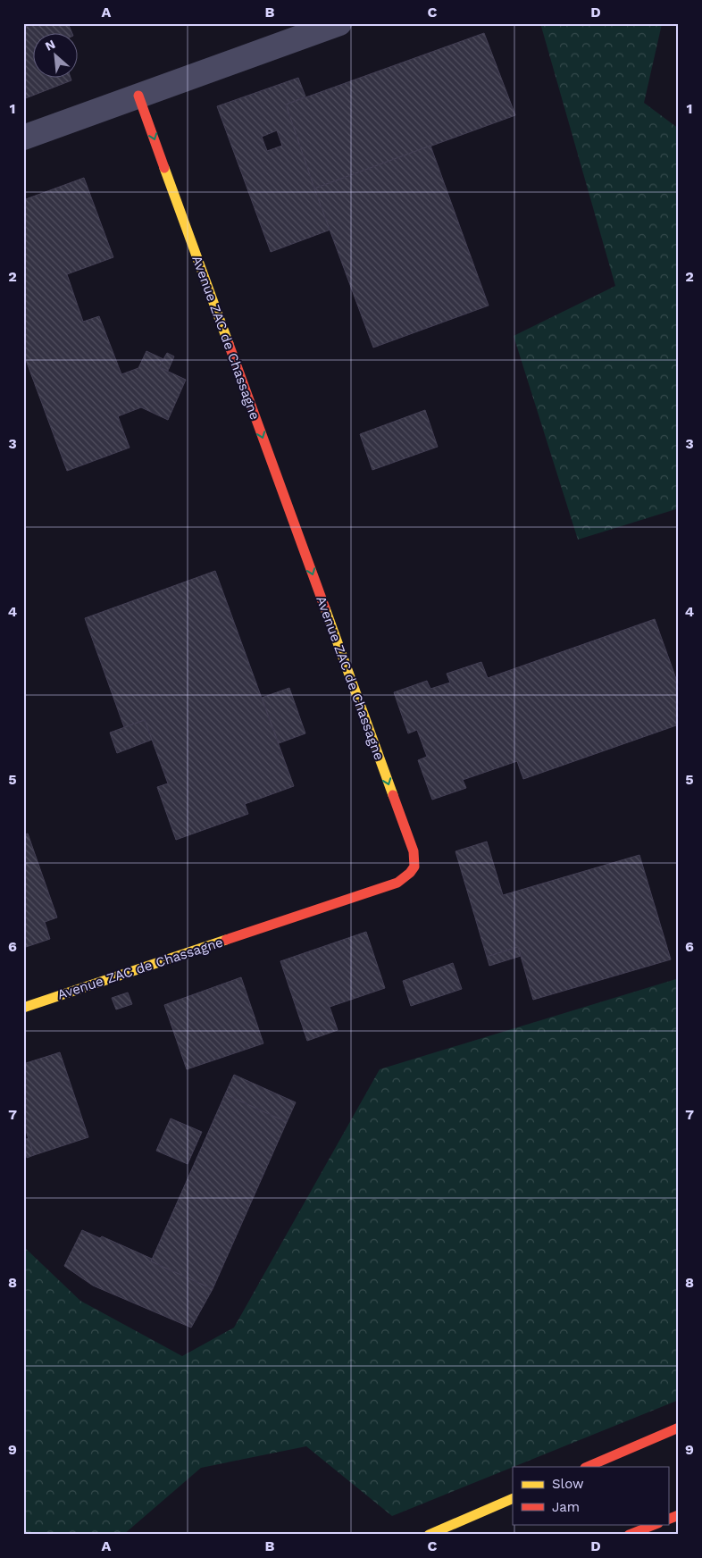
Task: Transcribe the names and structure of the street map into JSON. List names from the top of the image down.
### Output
{
  "streets": {
    "main road": ["Avenue ZAC de Chassagne"]
  },
  "legend": ["Slow", "Jam"],
  "north": "top left",
  "grid": {
    "columns": [
      "A",
      "B",
      "C",
      "D"
    ],
    "rows": [
      "1",
      "2",
      "3",
      "4",
      "5",
      "6",
      "7",
      "8",
      "9"
    ]
  }
}
